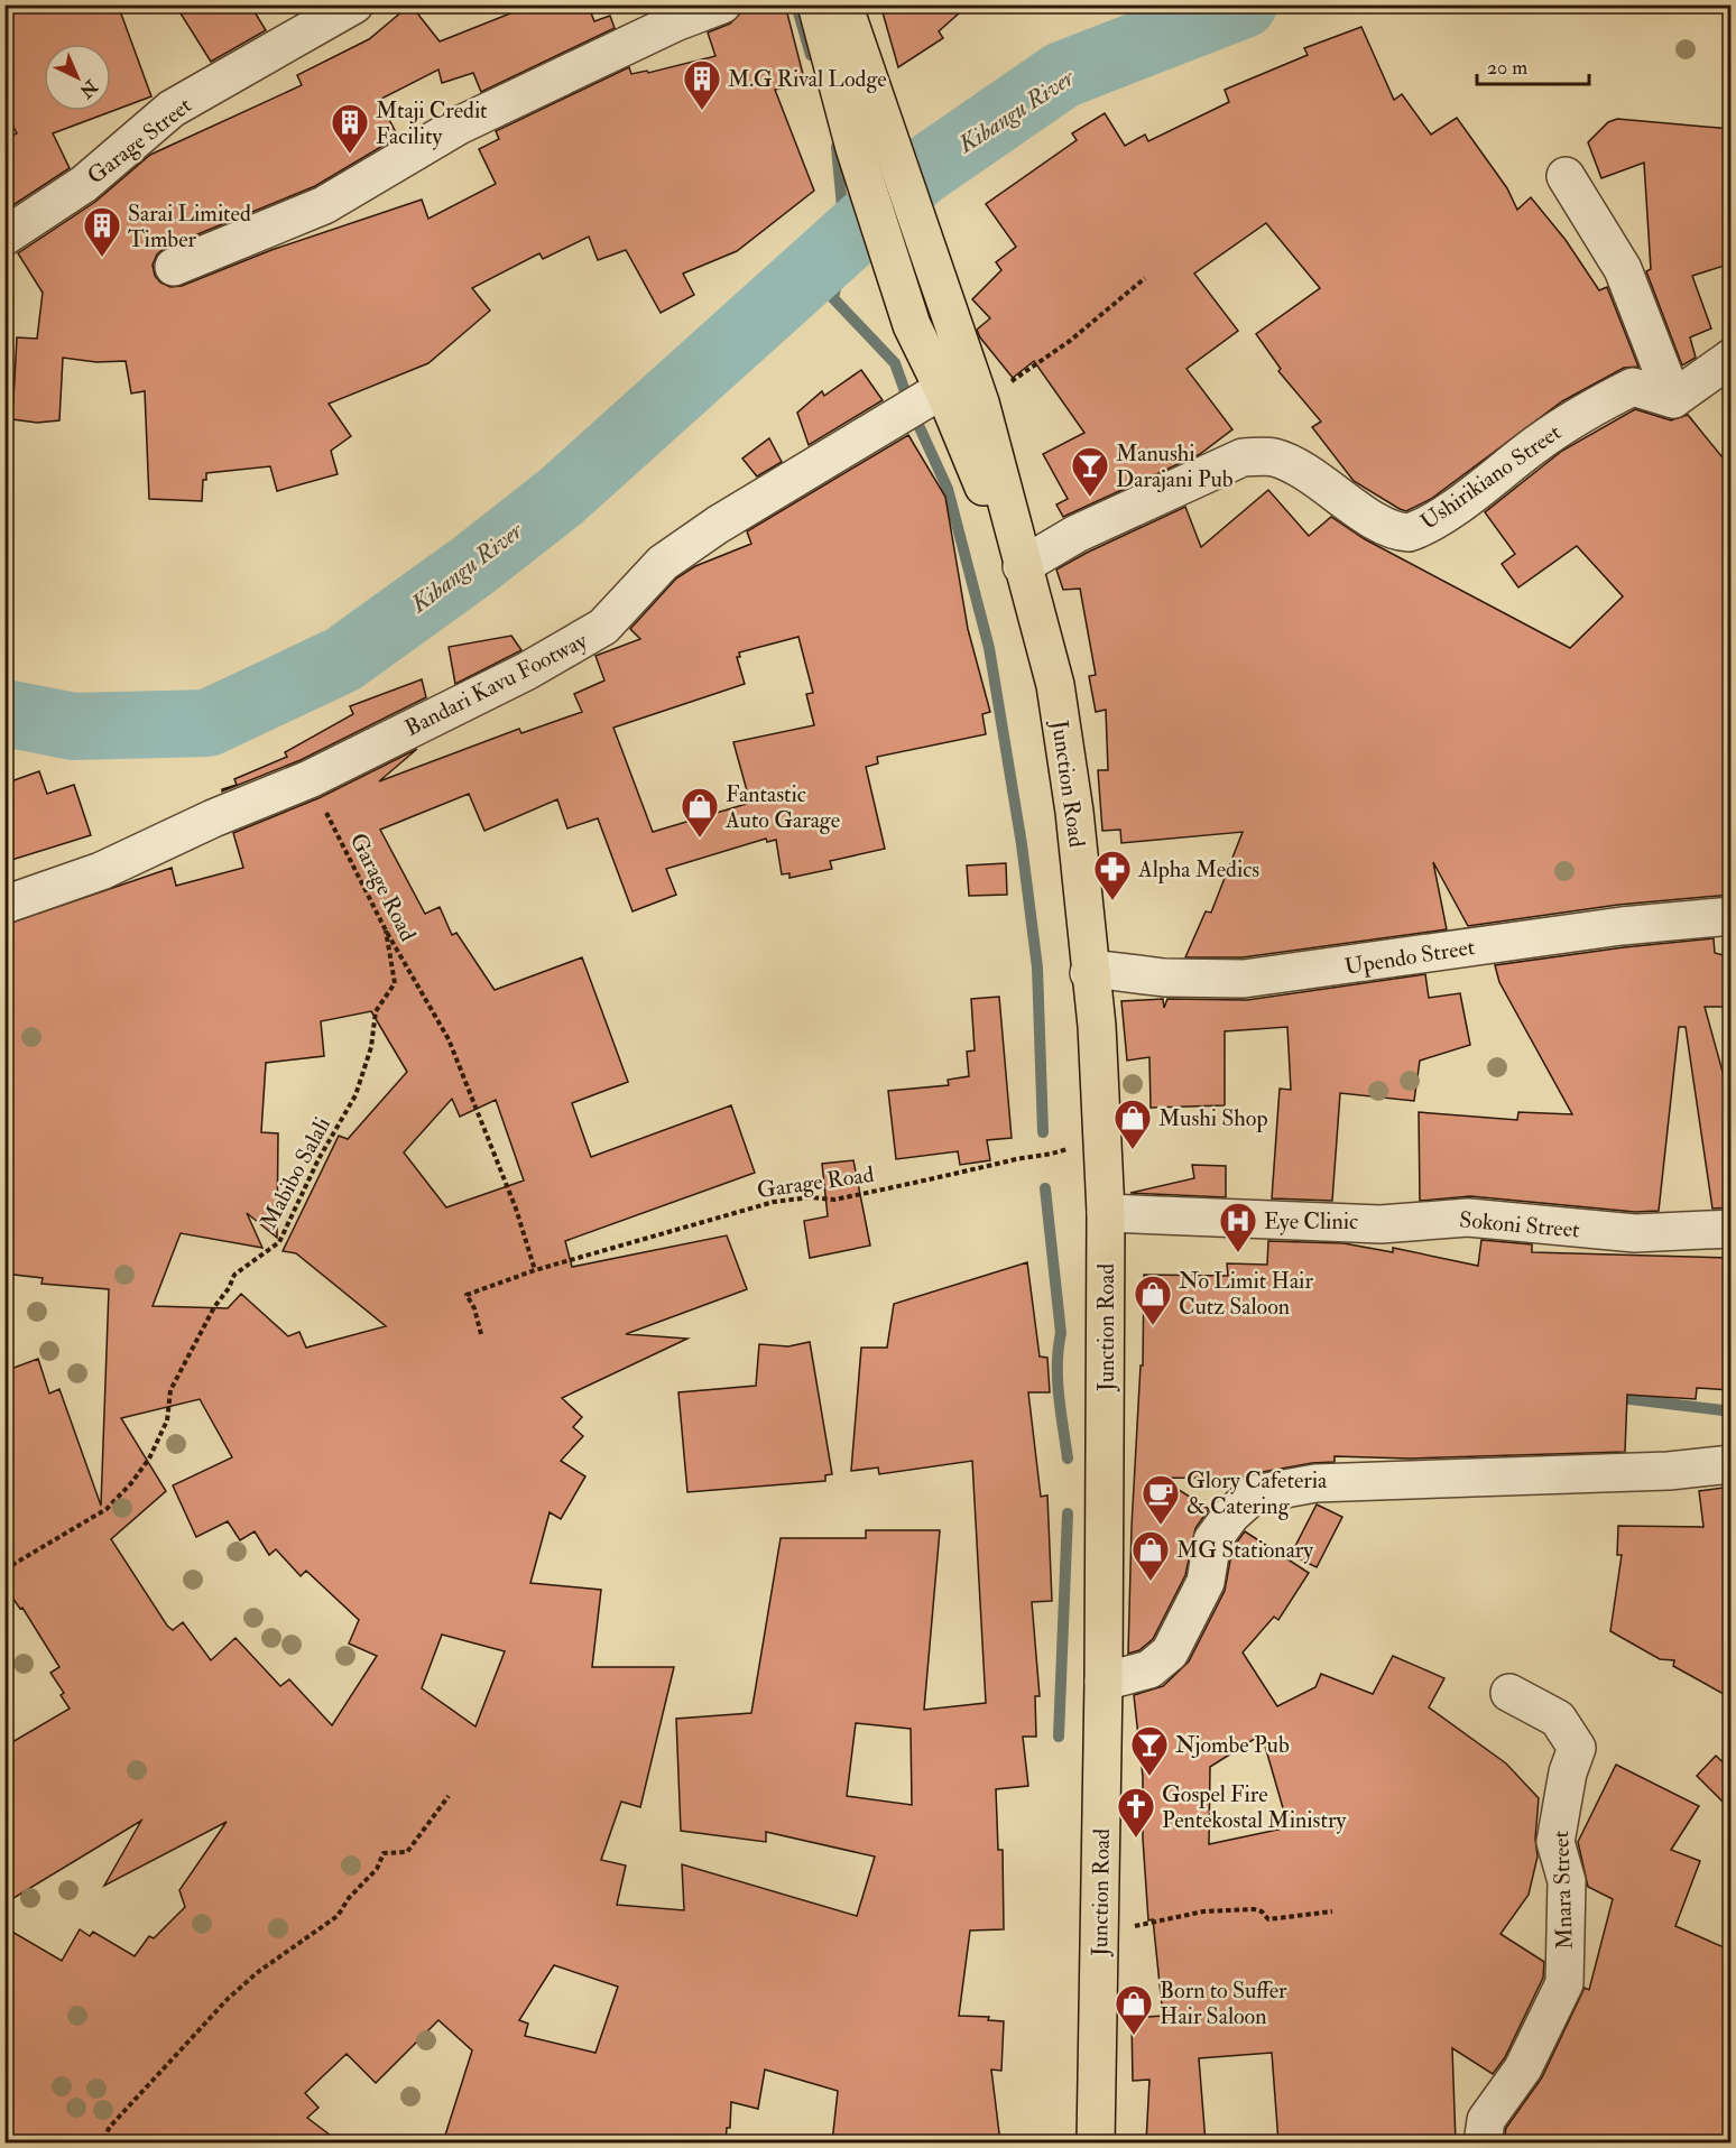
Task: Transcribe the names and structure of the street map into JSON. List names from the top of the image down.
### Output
{
  "streets": {
    "main road": ["Junction Road"],
    "street": [
      "Garage Street",
      "Ushirikiano Street",
      "Bandari Kavu Footway",
      "Upendo Street",
      "Sokoni Street",
      "Mnara Street"
    ],
    "path": ["Garage Road", "Mabibo Salali"]
  },
  "crossings": [
    ["Ushirikiano Street", "Junction Road"],
    ["Bandari Kavu Footway", "Junction Road"],
    ["Bandari Kavu Footway", "Garage Road"],
    ["Junction Road", "Garage Road"],
    ["Junction Road", "Upendo Street"],
    ["Junction Road", "Sokoni Street"],
    ["Garage Road", "Mabibo Salali"]
  ],
  "water": ["Kibangu River"],
  "places": {
    "building": ["M.G Rival Lodge", "Mtaji Credit Facility", "Sarai Limited Timber"],
    "bar": ["Manushi Darajani Pub", "Njombe Pub"],
    "shop": [
      "Fantastic Auto Garage",
      "Mushi Shop",
      "No Limit Hair Cutz Saloon",
      "MG Stationary",
      "Born to Suffer Hair Saloon"
    ],
    "pharmacy": ["Alpha Medics"],
    "hospital": ["Eye Clinic"],
    "cafe": ["Glory Cafeteria & Catering"],
    "church": ["Gospel Fire Pentekostal Ministry"]
  },
  "scale_bar": "20 m",
  "north": "bottom right"
}
